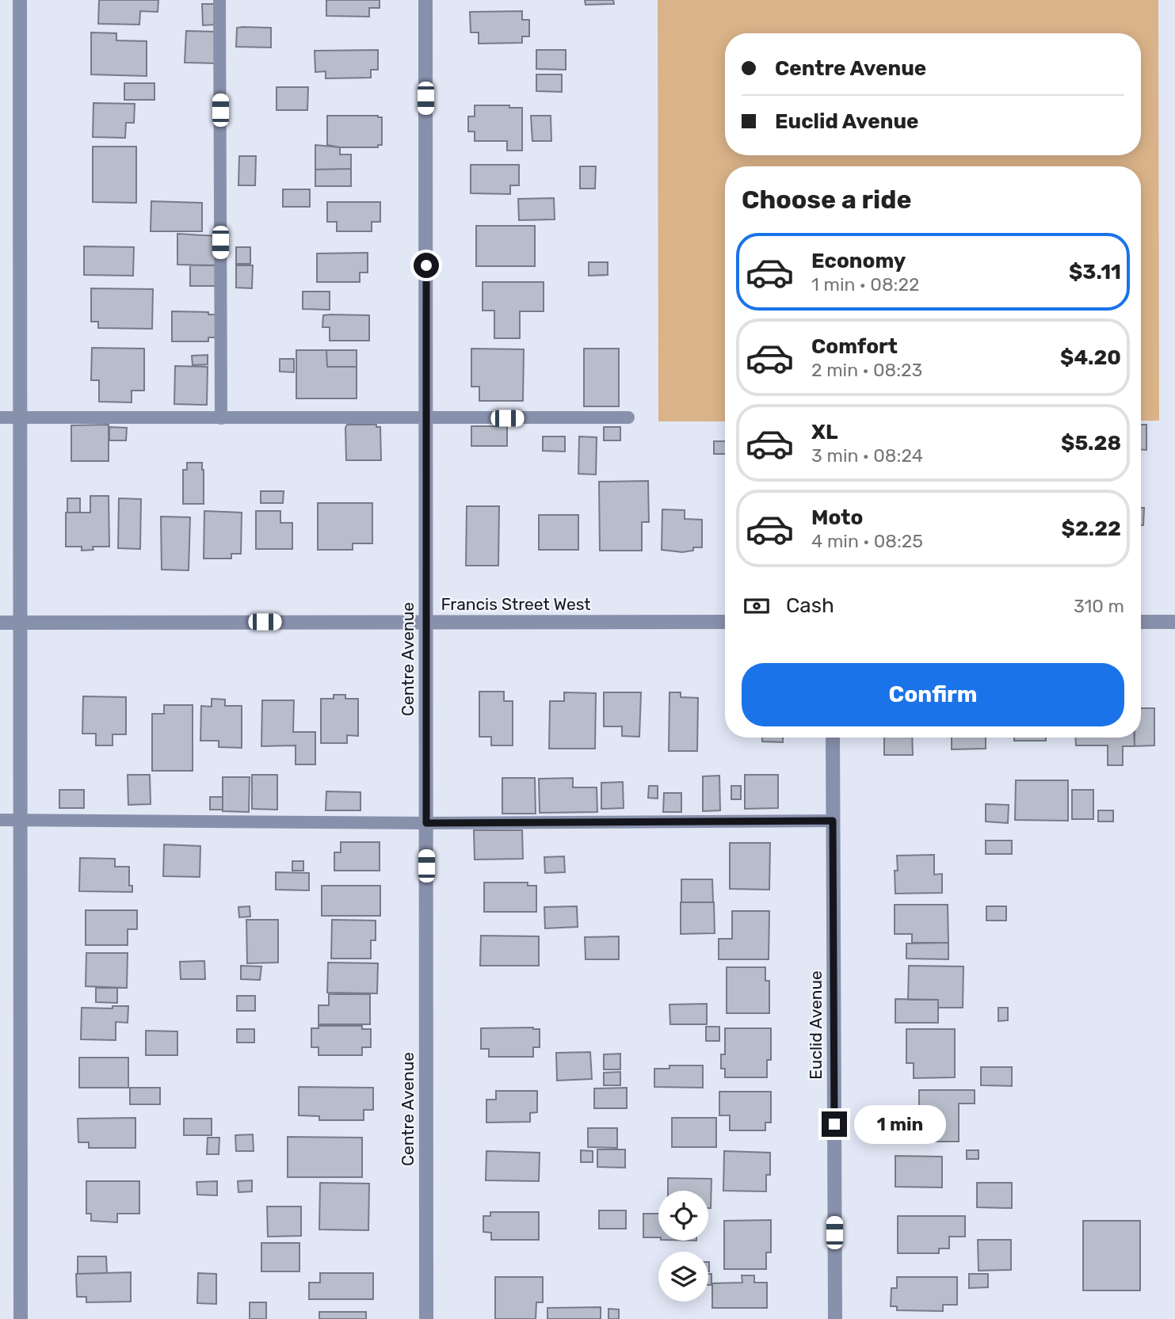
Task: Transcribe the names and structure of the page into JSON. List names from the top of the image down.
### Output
{
  "streets": {
    "street": ["Francis Street West", "Centre Avenue", "Euclid Avenue"]
  },
  "crossings": [
    ["Francis Street West", "Centre Avenue"]
  ],
  "page": {
    "banner": ["Centre Avenue", "Euclid Avenue"],
    "heading": "Choose a ride",
    "list": [
      {
        "name": "Economy",
        "note": "1 min · 08:22",
        "value": "$3.11"
      },
      {
        "name": "Comfort",
        "note": "2 min · 08:23",
        "value": "$4.20"
      },
      {
        "name": "XL",
        "note": "3 min · 08:24",
        "value": "$5.28"
      },
      {
        "name": "Moto",
        "note": "4 min · 08:25",
        "value": "$2.22"
      }
    ],
    "pay": ["Cash", "310 m"],
    "buttons": "Confirm",
    "bubble": "1 min"
  }
}
